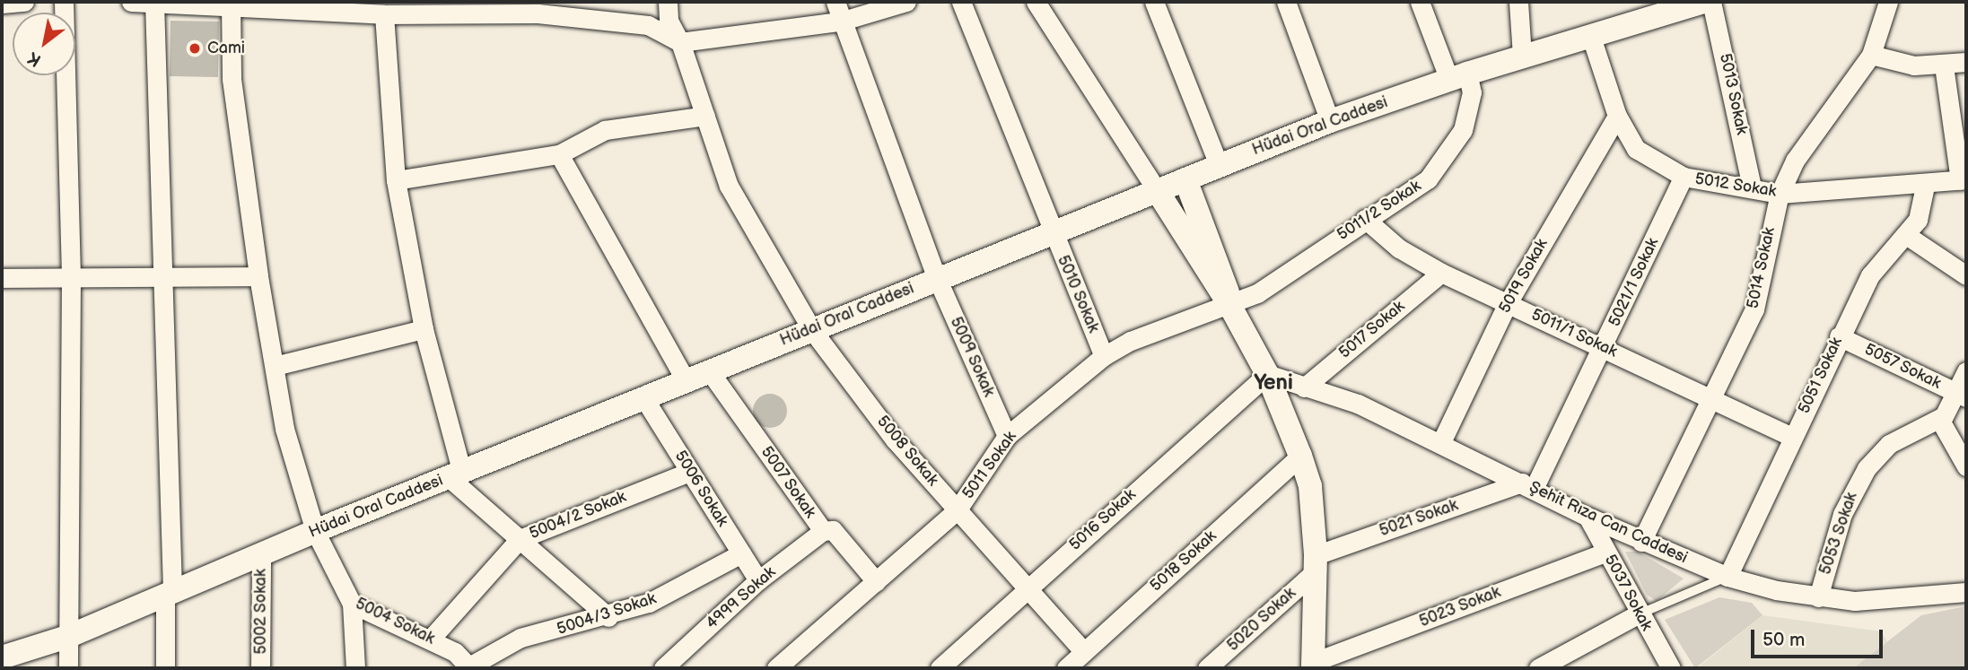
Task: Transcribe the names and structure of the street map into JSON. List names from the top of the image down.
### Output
{
  "streets": {
    "street": [
      "5013 Sokak",
      "Hüdai Oral Caddesi",
      "5012 Sokak",
      "5011/2 Sokak",
      "5014 Sokak",
      "5019 Sokak",
      "5021/1 Sokak",
      "5010 Sokak",
      "5017 Sokak",
      "5011/1 Sokak",
      "5009 Sokak",
      "5057 Sokak",
      "5051 Sokak",
      "5008 Sokak",
      "5011 Sokak",
      "5007 Sokak",
      "5006 Sokak",
      "5004/2 Sokak",
      "5021 Sokak",
      "5016 Sokak",
      "Şehit Rıza Can Caddesi",
      "5053 Sokak",
      "5018 Sokak",
      "5037 Sokak",
      "4999 Sokak",
      "5023 Sokak",
      "5002 Sokak",
      "5004/3 Sokak",
      "5020 Sokak",
      "5004 Sokak"
    ]
  },
  "crossings": [
    ["5013 Sokak", "5012 Sokak"],
    ["Hüdai Oral Caddesi", "5012 Sokak"],
    ["Hüdai Oral Caddesi", "5011/2 Sokak"],
    ["Hüdai Oral Caddesi", "5010 Sokak"],
    ["Hüdai Oral Caddesi", "5009 Sokak"],
    ["Hüdai Oral Caddesi", "5008 Sokak"],
    ["Hüdai Oral Caddesi", "5007 Sokak"],
    ["Hüdai Oral Caddesi", "5006 Sokak"],
    ["Hüdai Oral Caddesi", "5002 Sokak"],
    ["Hüdai Oral Caddesi", "5004 Sokak"],
    ["5012 Sokak", "5014 Sokak"],
    ["5012 Sokak", "5019 Sokak"],
    ["5012 Sokak", "5021/1 Sokak"],
    ["5012 Sokak", "5051 Sokak"],
    ["5011/2 Sokak", "5011/1 Sokak"],
    ["5011/2 Sokak", "5011 Sokak"],
    ["5014 Sokak", "5011/1 Sokak"],
    ["5014 Sokak", "Şehit Rıza Can Caddesi"],
    ["5019 Sokak", "5011/1 Sokak"],
    ["5019 Sokak", "Şehit Rıza Can Caddesi"],
    ["5021/1 Sokak", "5011/1 Sokak"],
    ["5021/1 Sokak", "5021 Sokak"],
    ["5021/1 Sokak", "Şehit Rıza Can Caddesi"],
    ["5010 Sokak", "5011 Sokak"],
    ["5017 Sokak", "5011/1 Sokak"],
    ["5017 Sokak", "Şehit Rıza Can Caddesi"],
    ["5011/1 Sokak", "5051 Sokak"],
    ["5009 Sokak", "5011 Sokak"],
    ["5057 Sokak", "5051 Sokak"],
    ["5057 Sokak", "5053 Sokak"],
    ["5051 Sokak", "Şehit Rıza Can Caddesi"],
    ["5008 Sokak", "5011 Sokak"],
    ["5008 Sokak", "5016 Sokak"],
    ["5008 Sokak", "5018 Sokak"],
    ["5011 Sokak", "5007 Sokak"],
    ["5007 Sokak", "4999 Sokak"],
    ["5006 Sokak", "5004/2 Sokak"],
    ["5006 Sokak", "4999 Sokak"],
    ["5006 Sokak", "5004/3 Sokak"],
    ["5004/2 Sokak", "5004 Sokak"],
    ["5021 Sokak", "Şehit Rıza Can Caddesi"],
    ["5021 Sokak", "5020 Sokak"],
    ["5016 Sokak", "Şehit Rıza Can Caddesi"],
    ["Şehit Rıza Can Caddesi", "5053 Sokak"],
    ["Şehit Rıza Can Caddesi", "5037 Sokak"],
    ["5037 Sokak", "5023 Sokak"],
    ["5004/3 Sokak", "5004 Sokak"]
  ],
  "districts": ["Yeni"],
  "places": ["Cami"],
  "scale_bar": "50 m",
  "north": "bottom left"
}
